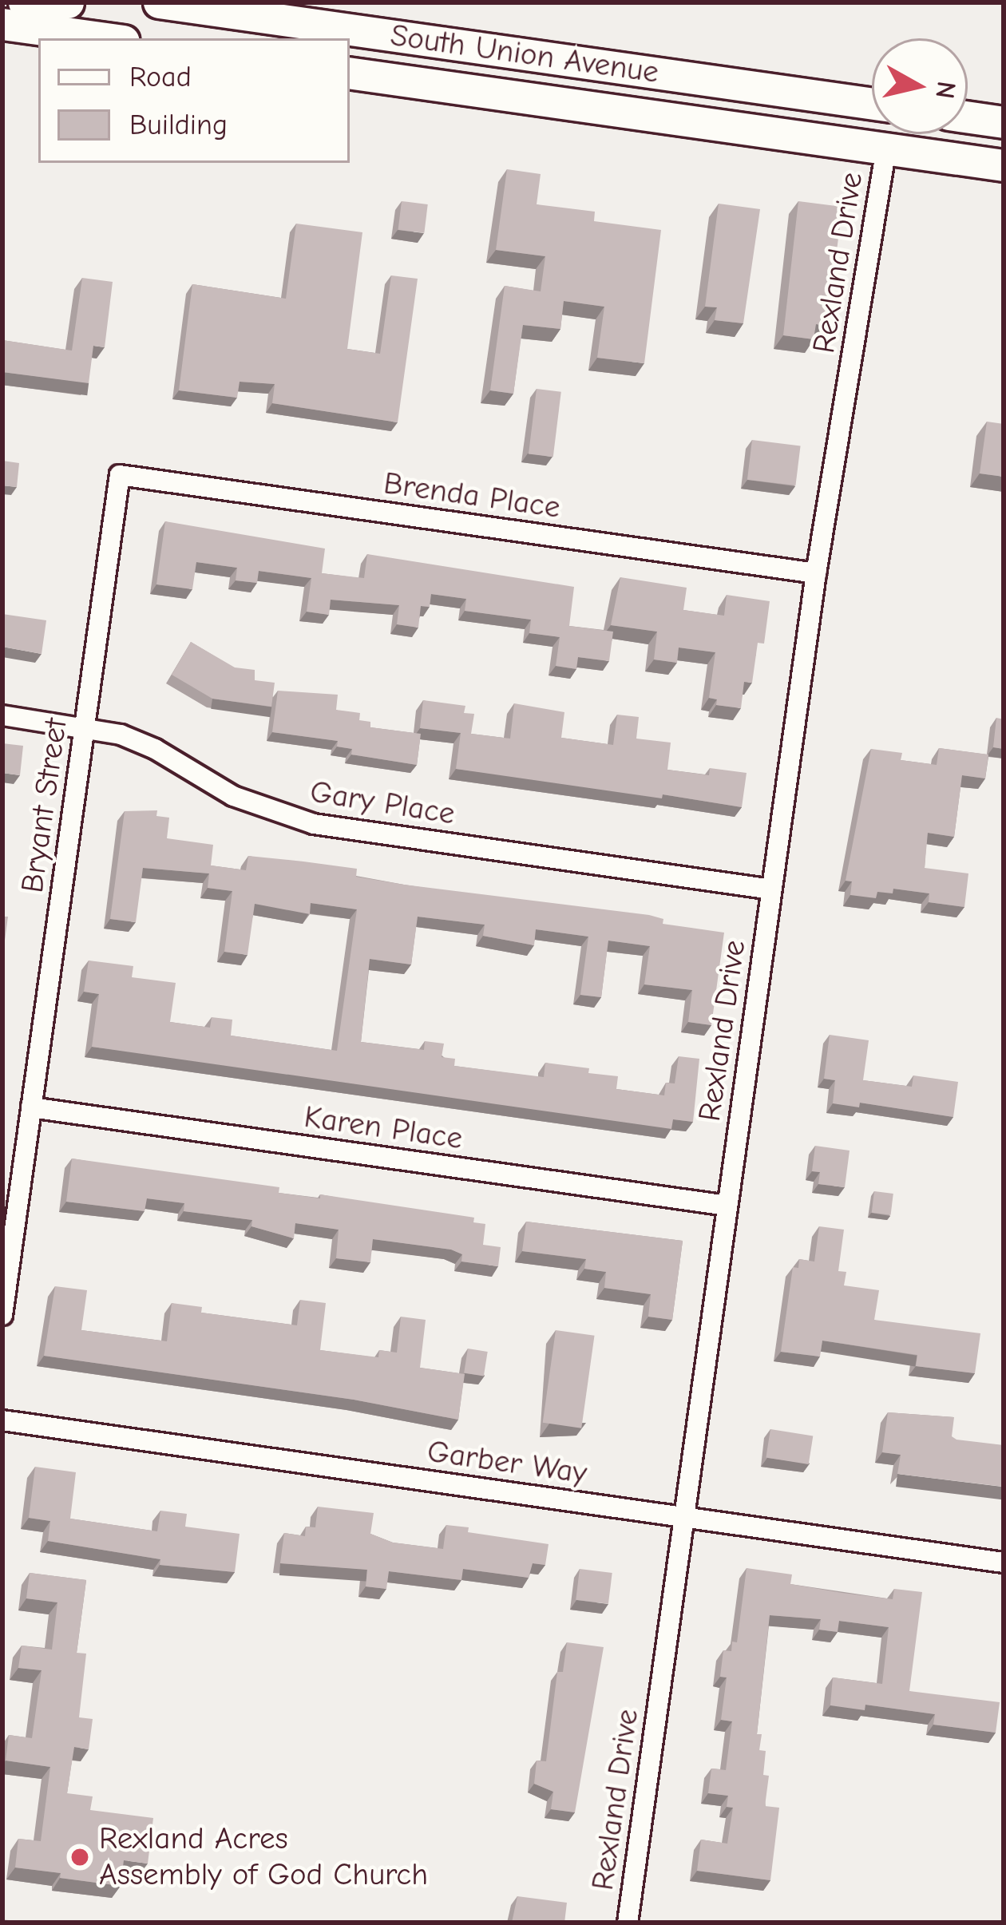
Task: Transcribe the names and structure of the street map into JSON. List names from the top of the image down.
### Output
{
  "streets": {
    "main road": ["South Union Avenue"],
    "street": [
      "Rexland Drive",
      "Brenda Place",
      "Gary Place",
      "Bryant Street",
      "Karen Place",
      "Garber Way"
    ]
  },
  "crossings": [
    ["South Union Avenue", "Rexland Drive"],
    ["Rexland Drive", "Brenda Place"],
    ["Rexland Drive", "Gary Place"],
    ["Rexland Drive", "Karen Place"],
    ["Rexland Drive", "Garber Way"],
    ["Brenda Place", "Bryant Street"],
    ["Gary Place", "Bryant Street"],
    ["Bryant Street", "Karen Place"]
  ],
  "places": ["Rexland Acres Assembly of God Church"],
  "legend": ["Road", "Building"],
  "north": "right"
}
